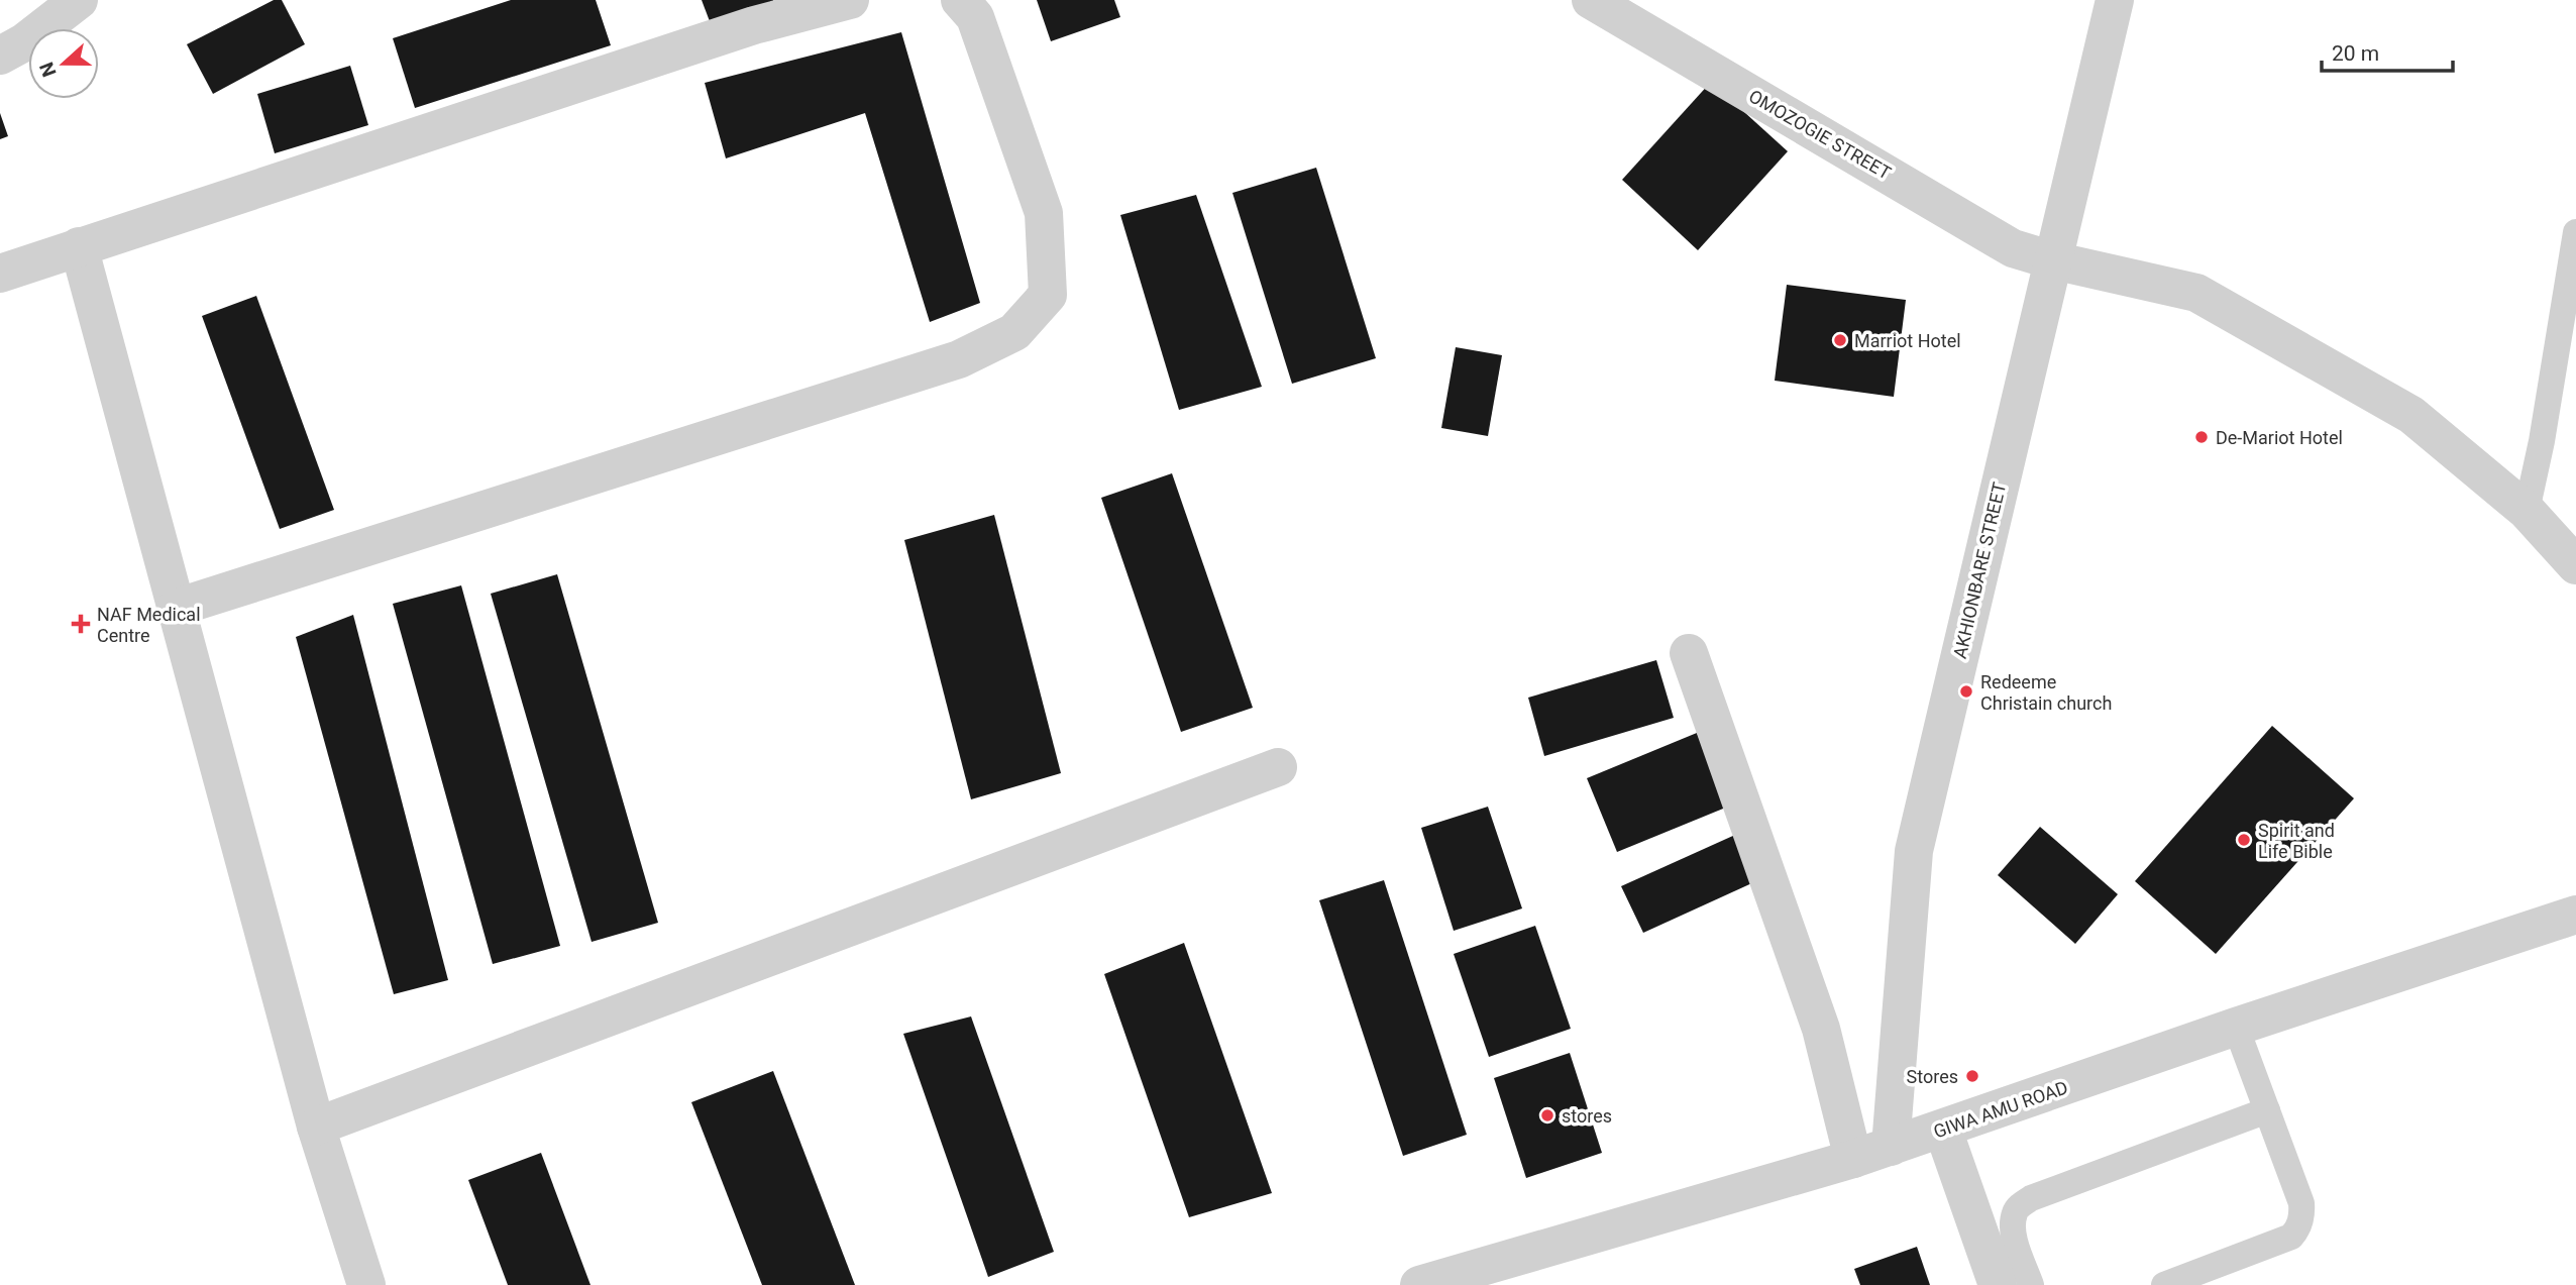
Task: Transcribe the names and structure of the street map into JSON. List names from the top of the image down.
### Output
{
  "streets": {
    "street": ["OMOZOGIE STREET", "AKHIONBARE STREET", "GIWA AMU ROAD"]
  },
  "crossings": [
    ["OMOZOGIE STREET", "AKHIONBARE STREET"],
    ["AKHIONBARE STREET", "GIWA AMU ROAD"]
  ],
  "places": {
    "other": [
      "Marriot Hotel",
      "De-Mariot Hotel",
      "Redeeme Christain church",
      "Spirit and Life Bible",
      "Stores",
      "stores"
    ],
    "health": ["NAF Medical Centre"]
  },
  "scale_bar": "20 m",
  "north": "left"
}
